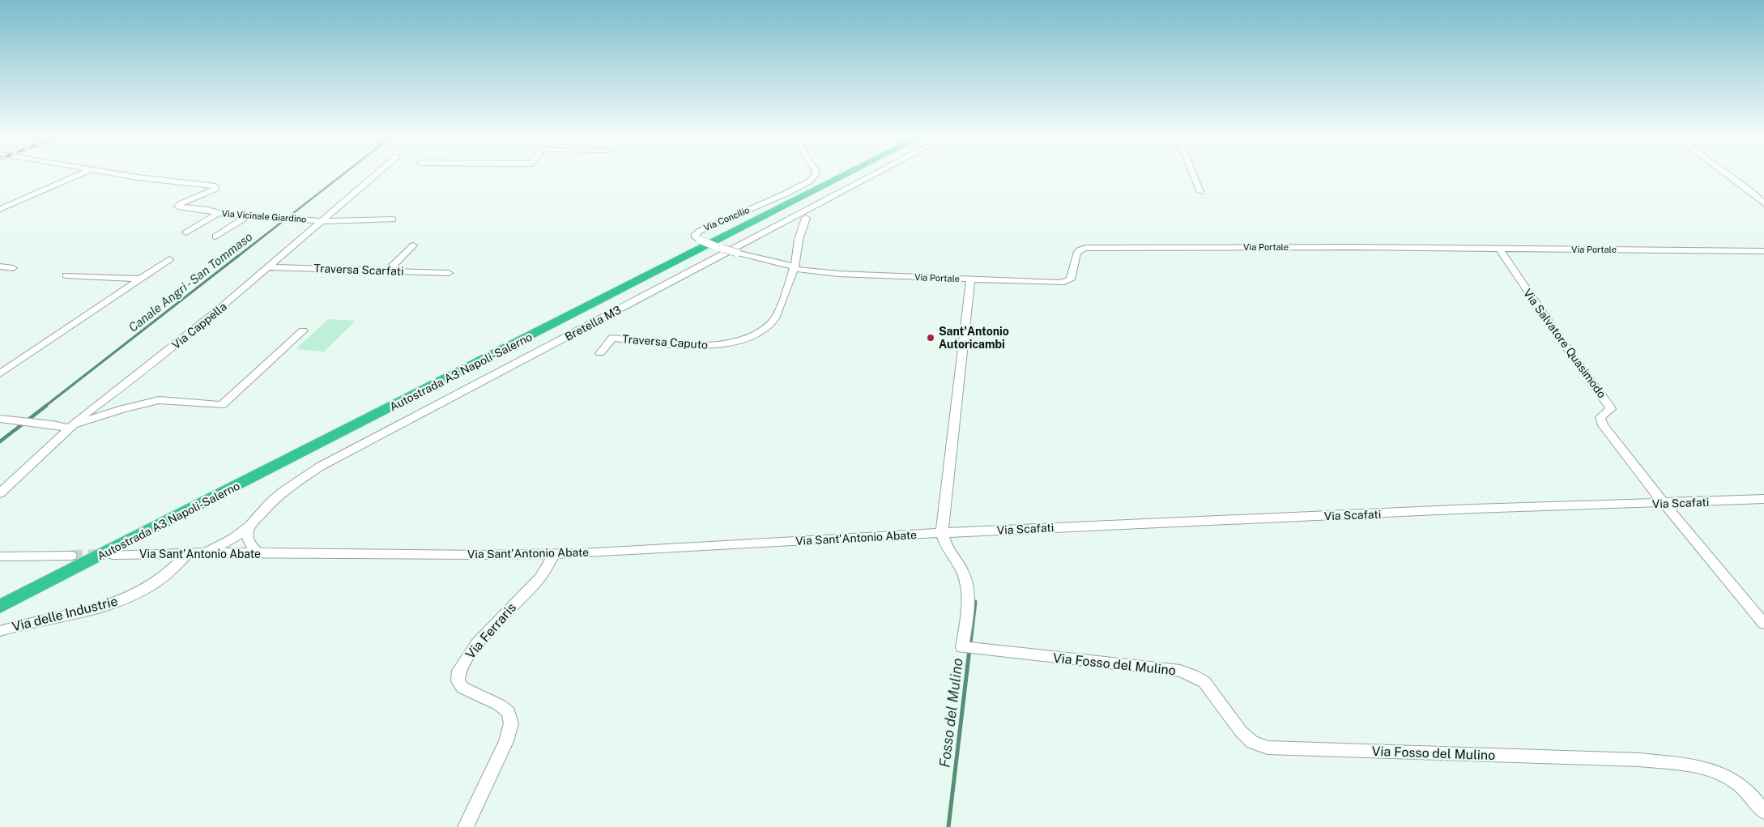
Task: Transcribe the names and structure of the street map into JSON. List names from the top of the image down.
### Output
{
  "streets": {
    "highway": ["Autostrada A3 Napoli-Salerno"],
    "street": [
      "Via Vicinale Giardino",
      "Via Concilio",
      "Via Portale",
      "Traversa Scarfati",
      "Bretella M3",
      "Via Cappella",
      "Traversa Caputo",
      "Via Salvatore Quasimodo",
      "Via Scafati",
      "Via Sant'Antonio Abate",
      "Via delle Industrie",
      "Via Ferraris",
      "Via Fosso del Mulino"
    ]
  },
  "crossings": [
    ["Via Vicinale Giardino", "Via Cappella"],
    ["Via Concilio", "Via Portale"],
    ["Via Concilio", "Traversa Caputo"],
    ["Via Portale", "Traversa Caputo"],
    ["Via Portale", "Via Salvatore Quasimodo"],
    ["Via Portale", "Via Fosso del Mulino"],
    ["Traversa Scarfati", "Via Cappella"],
    ["Bretella M3", "Via Sant'Antonio Abate"],
    ["Via Salvatore Quasimodo", "Via Scafati"],
    ["Via Scafati", "Via Sant'Antonio Abate"],
    ["Via Scafati", "Via Fosso del Mulino"],
    ["Via Sant'Antonio Abate", "Via delle Industrie"],
    ["Via Sant'Antonio Abate", "Via Ferraris"],
    ["Via Sant'Antonio Abate", "Via Fosso del Mulino"]
  ],
  "water": ["Canale Angri - San Tommaso", "Fosso del Mulino"],
  "places": ["Sant'Antonio Autoricambi"]
}
